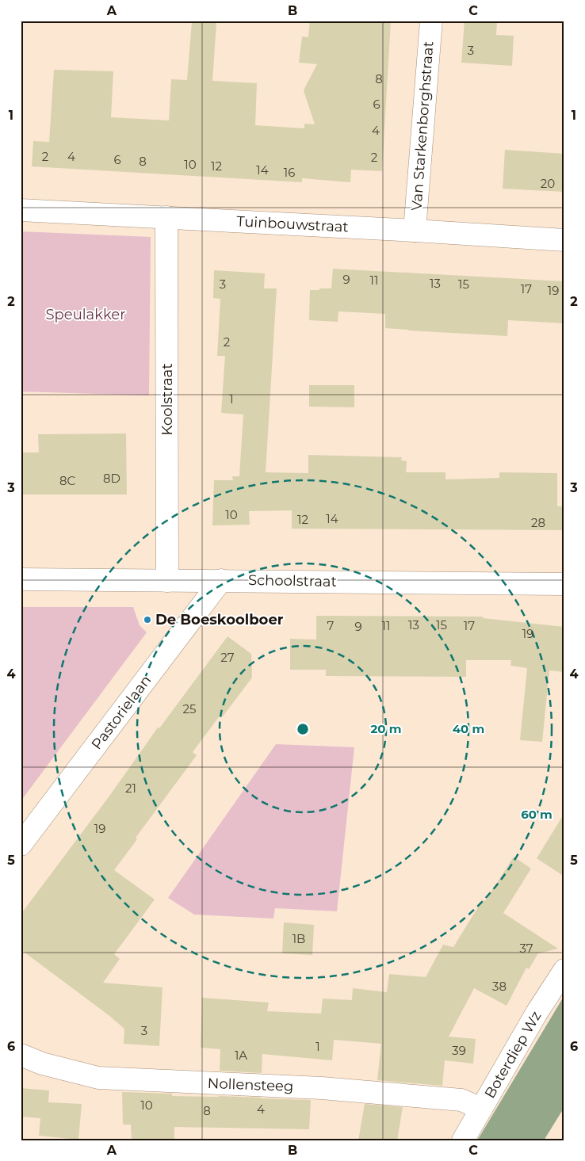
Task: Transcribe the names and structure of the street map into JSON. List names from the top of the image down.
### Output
{
  "streets": {
    "street": [
      "Van Starkenborghstraat",
      "Tuinbouwstraat",
      "Koolstraat",
      "Schoolstraat",
      "Pastorielaan",
      "Boterdiep Wz",
      "Nollensteeg"
    ]
  },
  "crossings": [
    ["Van Starkenborghstraat", "Tuinbouwstraat"],
    ["Tuinbouwstraat", "Koolstraat"],
    ["Koolstraat", "Schoolstraat"],
    ["Schoolstraat", "Pastorielaan"],
    ["Boterdiep Wz", "Nollensteeg"]
  ],
  "parks": ["Speulakker"],
  "places": ["De Boeskoolboer"],
  "house_numbers": [
    "3",
    "8",
    "6",
    "4",
    "2",
    "4",
    "2",
    "6",
    "8",
    "10",
    "12",
    "14",
    "16",
    "20",
    "9",
    "11",
    "13",
    "3",
    "15",
    "17",
    "19",
    "2",
    "1",
    "8D",
    "8C",
    "10",
    "14",
    "12",
    "28",
    "13",
    "15",
    "7",
    "11",
    "17",
    "9",
    "19",
    "27",
    "25",
    "21",
    "19",
    "1B",
    "37",
    "38",
    "3",
    "1",
    "39",
    "1A",
    "10",
    "4",
    "8"
  ],
  "grid": {
    "columns": ["A", "B", "C"],
    "rows": [
      "1",
      "2",
      "3",
      "4",
      "5",
      "6"
    ]
  },
  "rings": ["20 m", "40 m", "60 m"]
}
